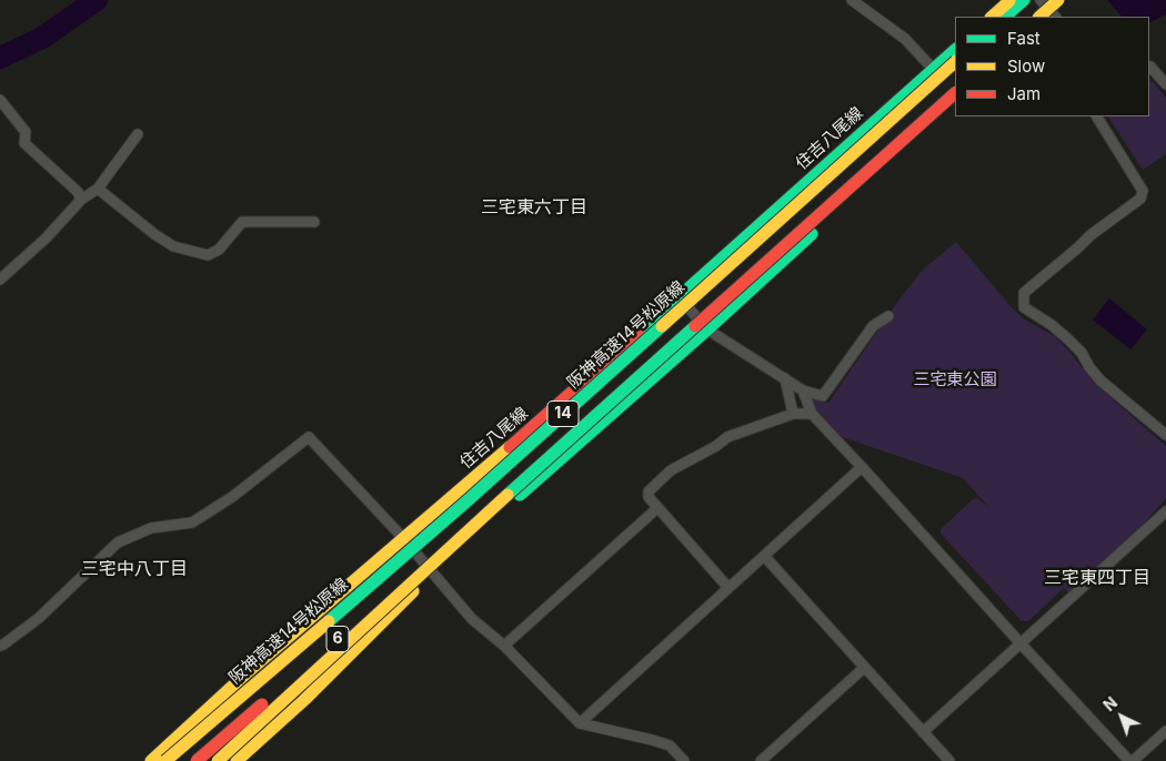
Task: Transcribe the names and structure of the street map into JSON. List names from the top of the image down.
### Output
{
  "streets": {
    "main road": [
      "住吉八尾線",
      "阪神高速14号松原線",
      "14",
      "6"
    ]
  },
  "crossings": [
    ["14", "6"]
  ],
  "districts": ["三宅東六丁目", "三宅中八丁目", "三宅東四丁目"],
  "parks": ["三宅東公園"],
  "legend": ["Fast", "Slow", "Jam"],
  "north": "top left"
}
